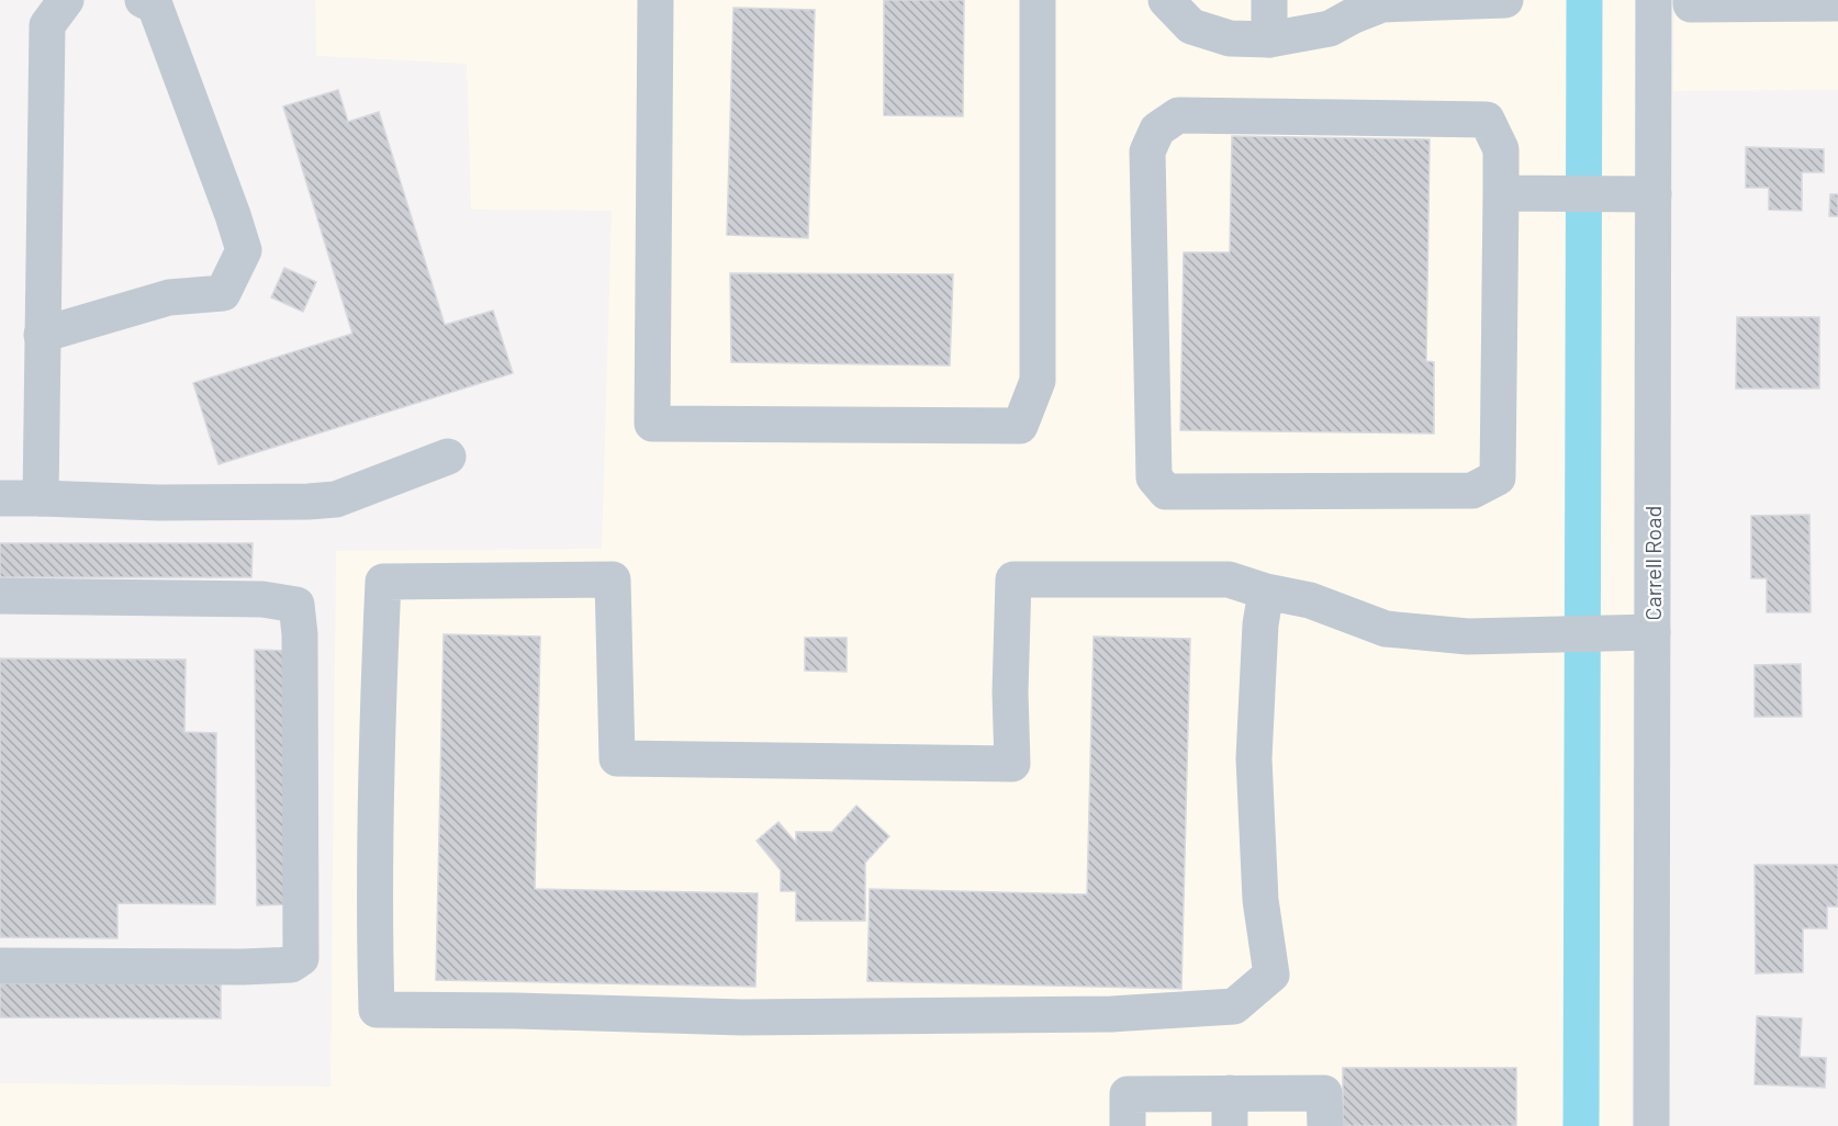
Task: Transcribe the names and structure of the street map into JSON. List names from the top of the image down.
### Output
{
  "streets": {
    "street": ["Carrell Road"]
  }
}
